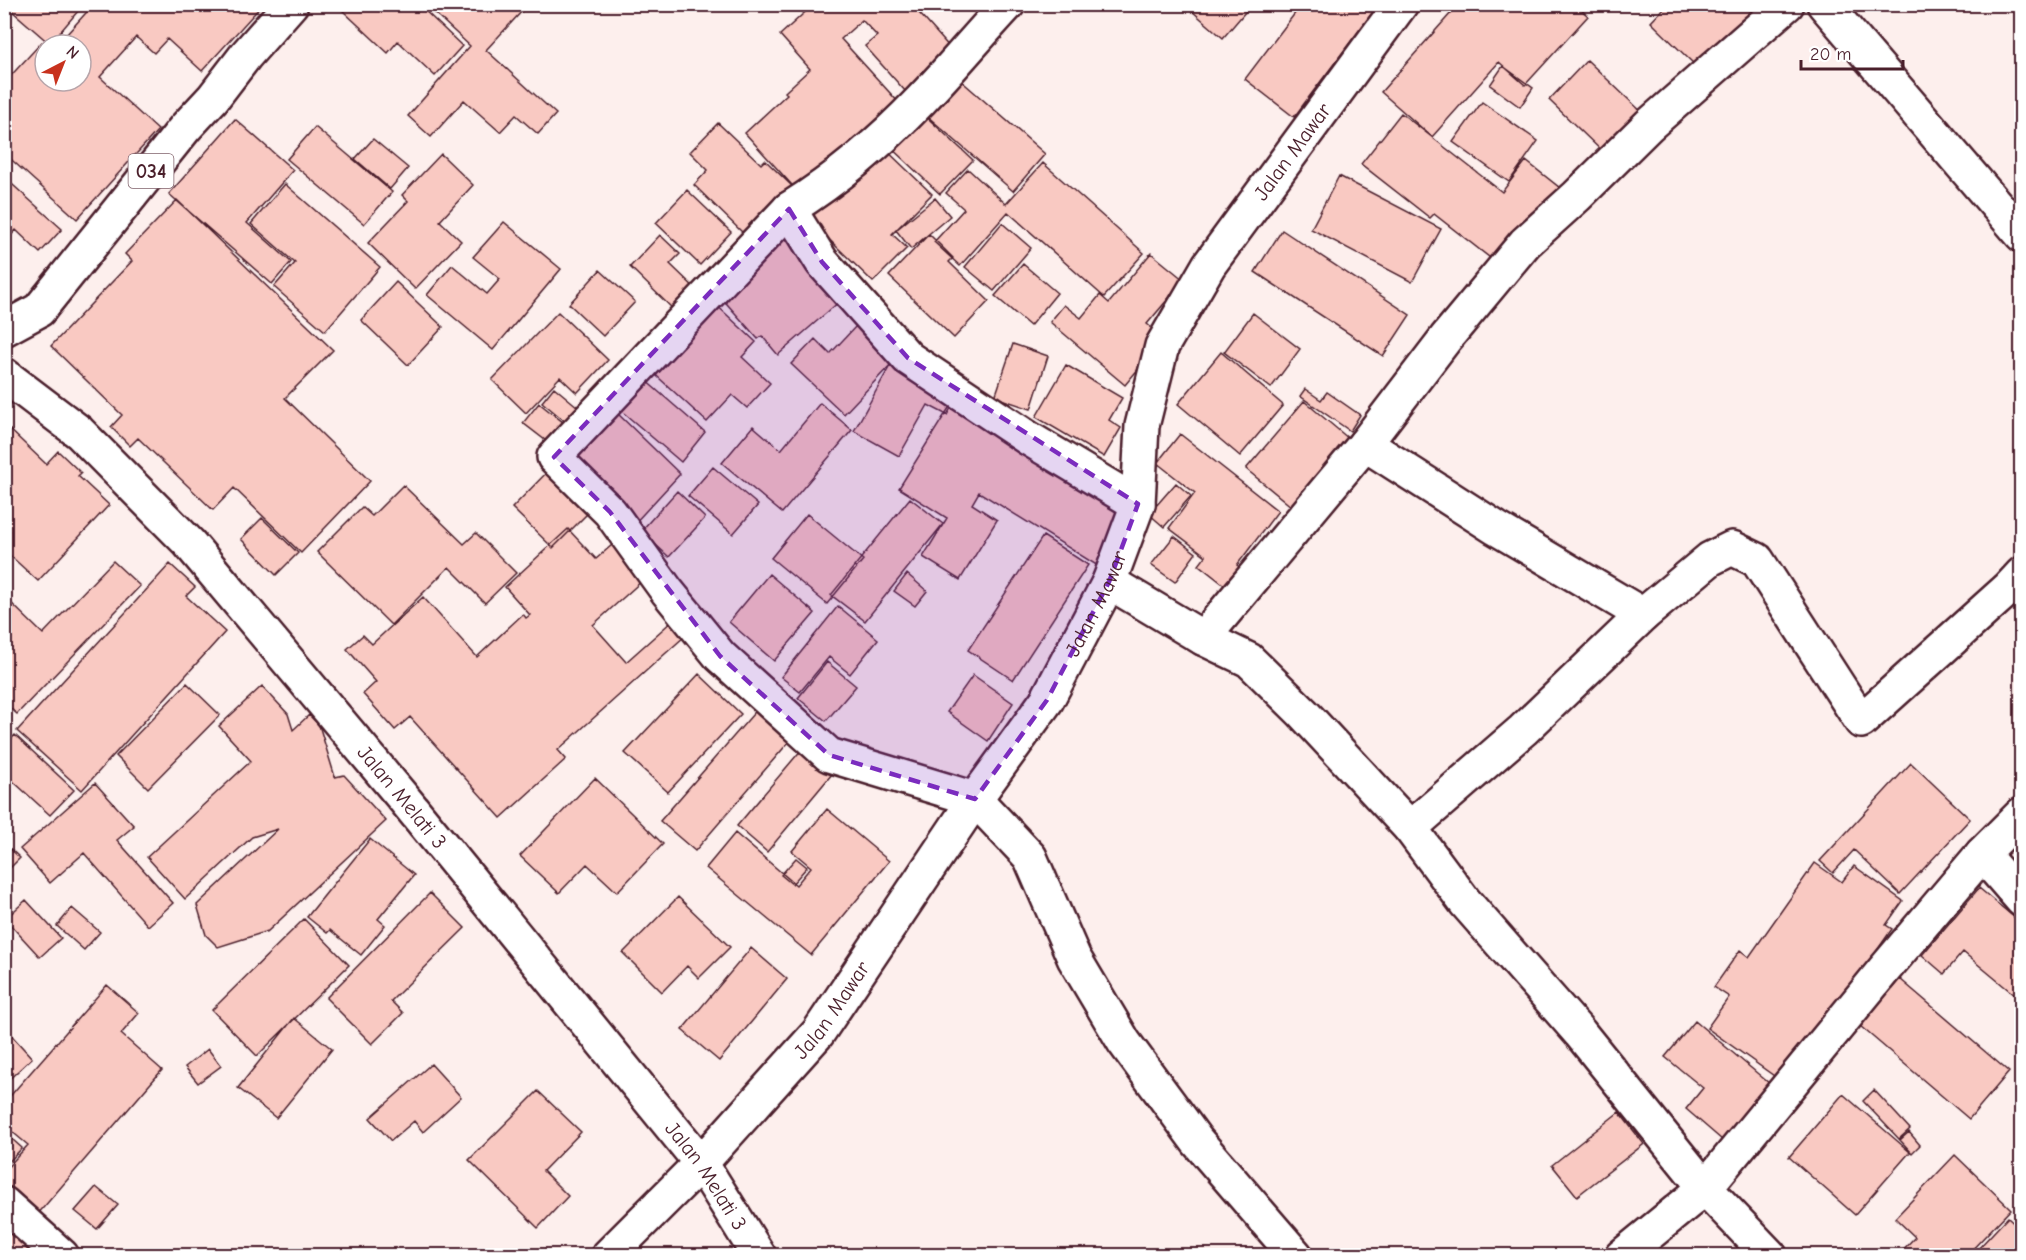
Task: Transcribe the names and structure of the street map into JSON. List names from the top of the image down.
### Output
{
  "streets": {
    "street": ["Jalan Mawar", "034", "Jalan Melati 3"]
  },
  "crossings": [
    ["Jalan Mawar", "Jalan Melati 3"]
  ],
  "scale_bar": "20 m",
  "north": "top right"
}
